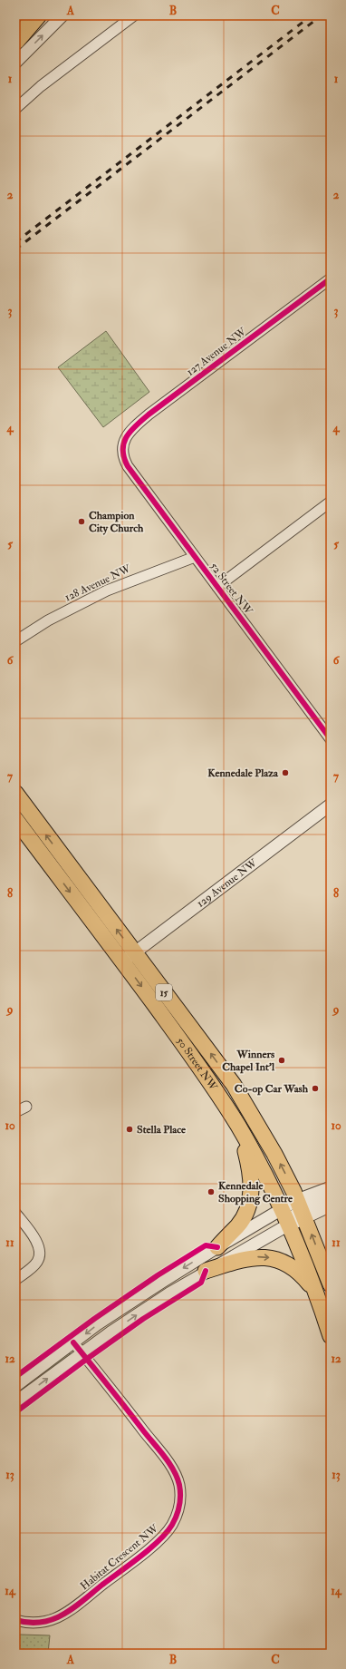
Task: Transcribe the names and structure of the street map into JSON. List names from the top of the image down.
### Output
{
  "streets": {
    "main road": ["15", "50 Street NW"],
    "street": [
      "127 Avenue NW",
      "128 Avenue NW",
      "52 Street NW",
      "129 Avenue NW",
      "Habitat Crescent NW"
    ]
  },
  "crossings": [
    ["127 Avenue NW", "52 Street NW"],
    ["128 Avenue NW", "52 Street NW"],
    ["129 Avenue NW", "50 Street NW"]
  ],
  "places": [
    "Champion City Church",
    "Kennedale Plaza",
    "Winners Chapel Int'l",
    "Co-op Car Wash",
    "Stella Place",
    "Kennedale Shopping Centre"
  ],
  "grid": {
    "columns": ["A", "B", "C"],
    "rows": [
      "1",
      "2",
      "3",
      "4",
      "5",
      "6",
      "7",
      "8",
      "9",
      "10",
      "11",
      "12",
      "13",
      "14"
    ]
  }
}
